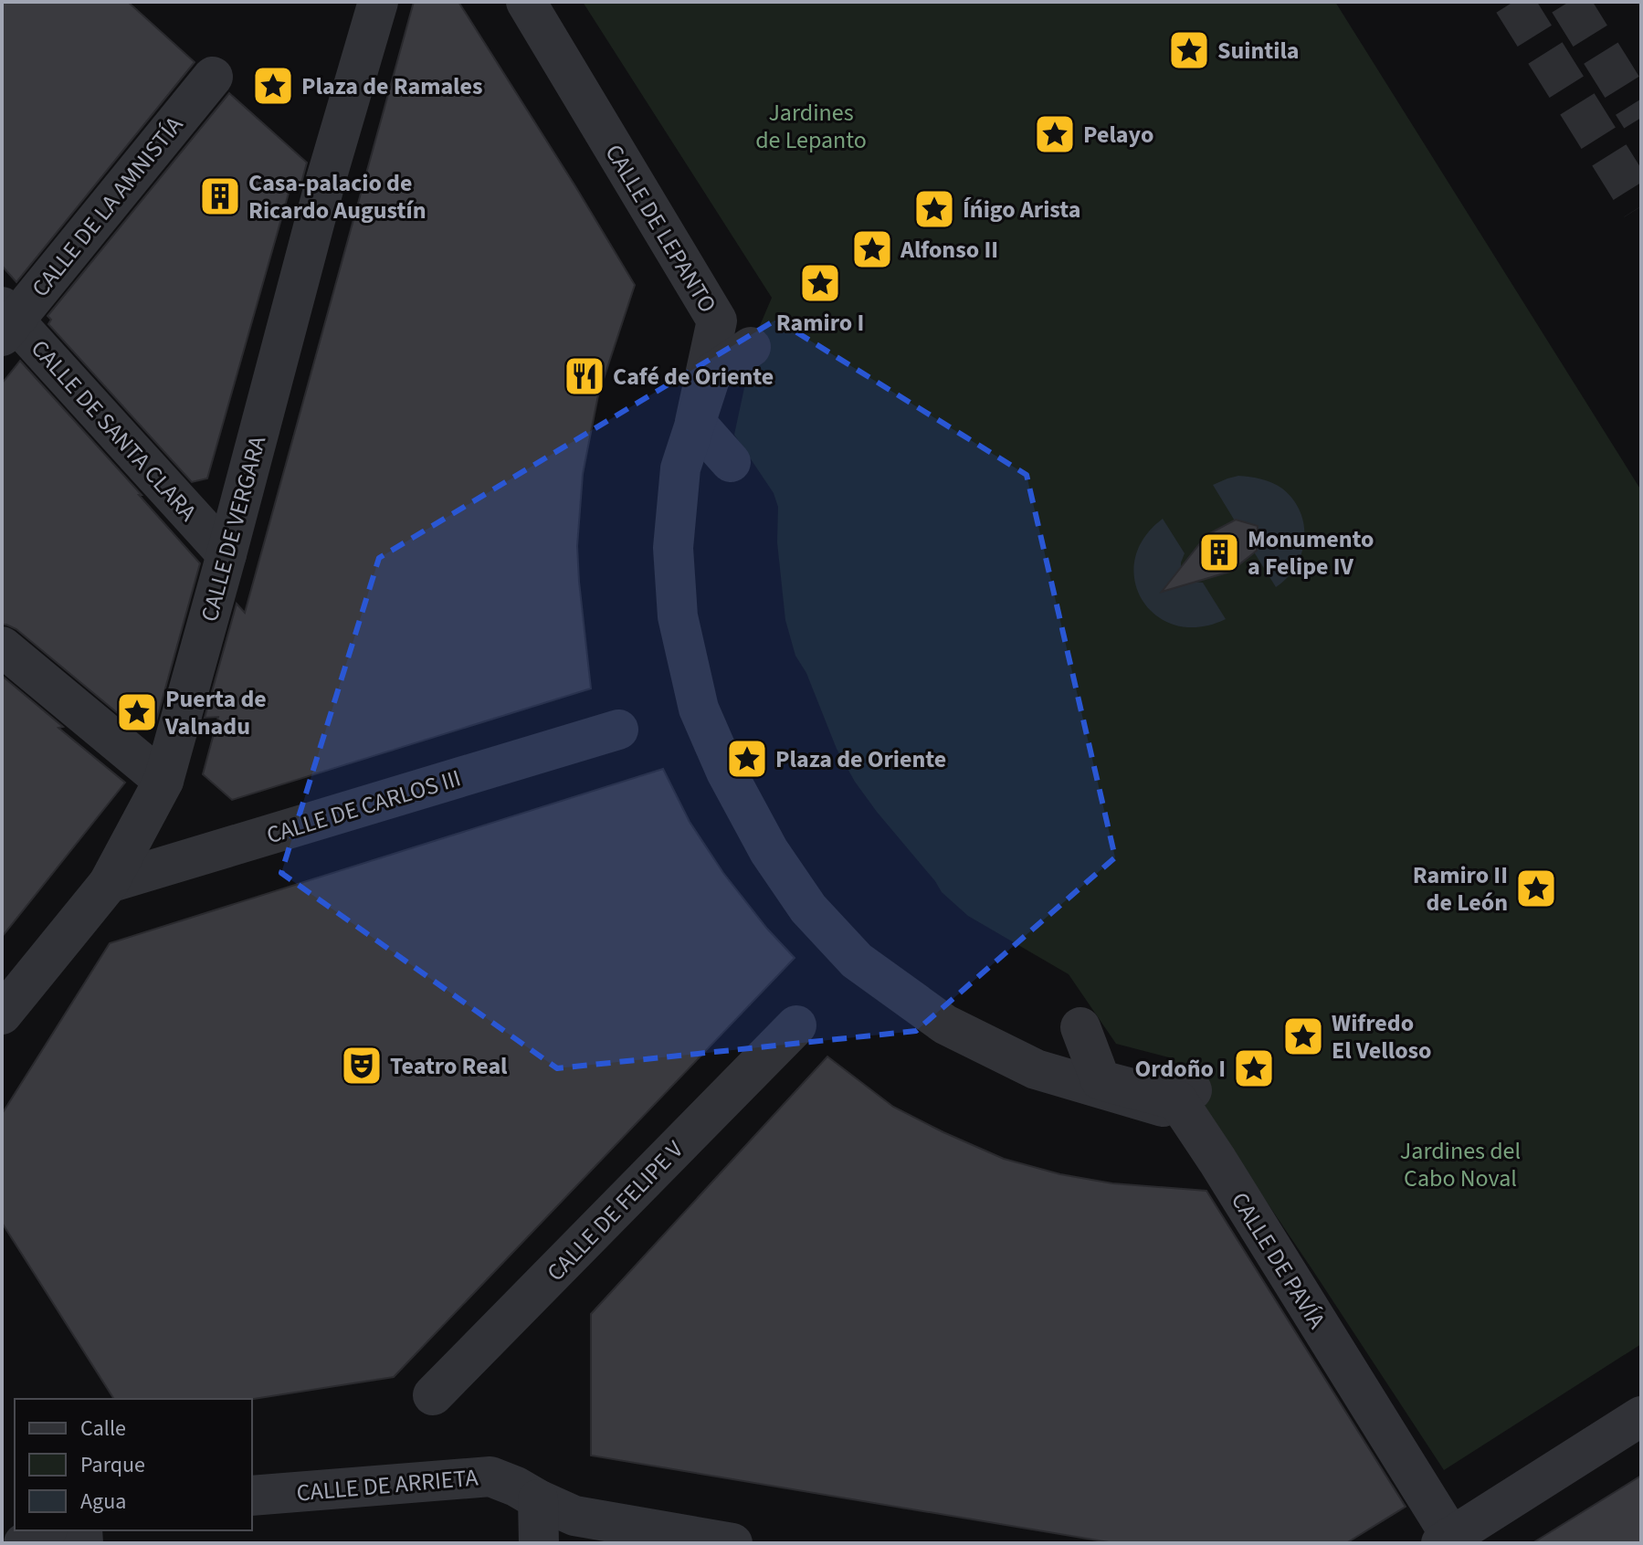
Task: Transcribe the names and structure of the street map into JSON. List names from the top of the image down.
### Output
{
  "streets": {
    "street": [
      "CALLE DE LA AMNISTÍA",
      "CALLE DE LEPANTO",
      "CALLE DE SANTA CLARA",
      "CALLE DE VERGARA",
      "CALLE DE CARLOS III",
      "CALLE DE FELIPE V",
      "CALLE DE PAVÍA",
      "CALLE DE ARRIETA"
    ]
  },
  "crossings": [
    ["CALLE DE LA AMNISTÍA", "CALLE DE SANTA CLARA"],
    ["CALLE DE SANTA CLARA", "CALLE DE VERGARA"],
    ["CALLE DE VERGARA", "CALLE DE CARLOS III"]
  ],
  "parks": ["Jardines de Lepanto", "Jardines del Cabo Noval"],
  "places": {
    "place": [
      "Suintila",
      "Plaza de Ramales",
      "Pelayo",
      "Íńigo Arista",
      "Alfonso II",
      "Ramiro I",
      "Puerta de Valnadu",
      "Plaza de Oriente",
      "Ramiro II de León",
      "Wifredo El Velloso",
      "Ordoño I"
    ],
    "building": ["Casa-palacio de Ricardo Augustín", "Monumento a Felipe IV"],
    "restaurant": ["Café de Oriente"],
    "theatre": ["Teatro Real"]
  },
  "legend": ["Calle", "Parque", "Agua"]
}
